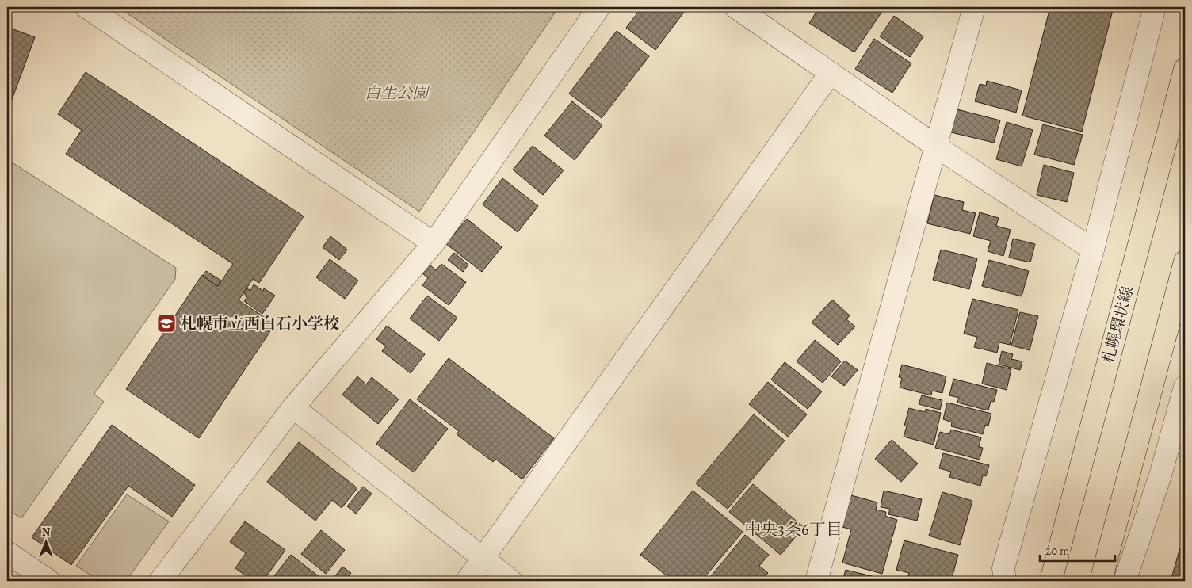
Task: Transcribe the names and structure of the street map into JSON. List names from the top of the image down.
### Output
{
  "streets": {
    "main road": ["札幌環状線"]
  },
  "districts": ["中央3条6丁目"],
  "parks": ["白生公園"],
  "places": {
    "school or university": ["札幌市立西白石小学校"]
  },
  "scale_bar": "20 m",
  "north": "top"
}
